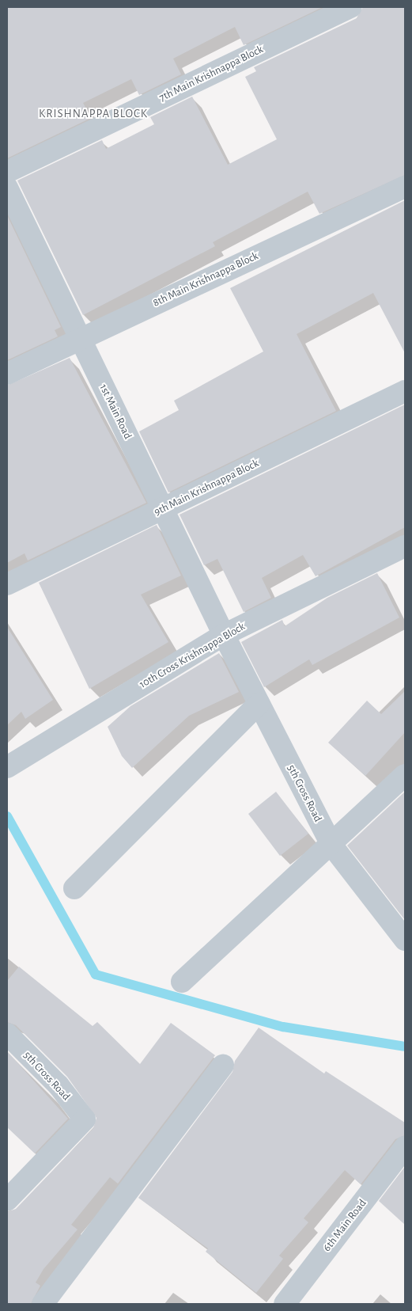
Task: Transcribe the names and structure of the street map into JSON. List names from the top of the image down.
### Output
{
  "streets": {
    "street": [
      "7th Main Krishnappa Block",
      "8th Main Krishnappa Block",
      "1st Main Road",
      "9th Main Krishnappa Block",
      "10th Cross Krishnappa Block",
      "5th Cross Road",
      "6th Main Road"
    ]
  },
  "crossings": [
    ["8th Main Krishnappa Block", "1st Main Road"],
    ["1st Main Road", "9th Main Krishnappa Block"],
    ["1st Main Road", "10th Cross Krishnappa Block"],
    ["1st Main Road", "5th Cross Road"],
    ["10th Cross Krishnappa Block", "5th Cross Road"]
  ],
  "districts": ["KRISHNAPPA BLOCK"]
}
